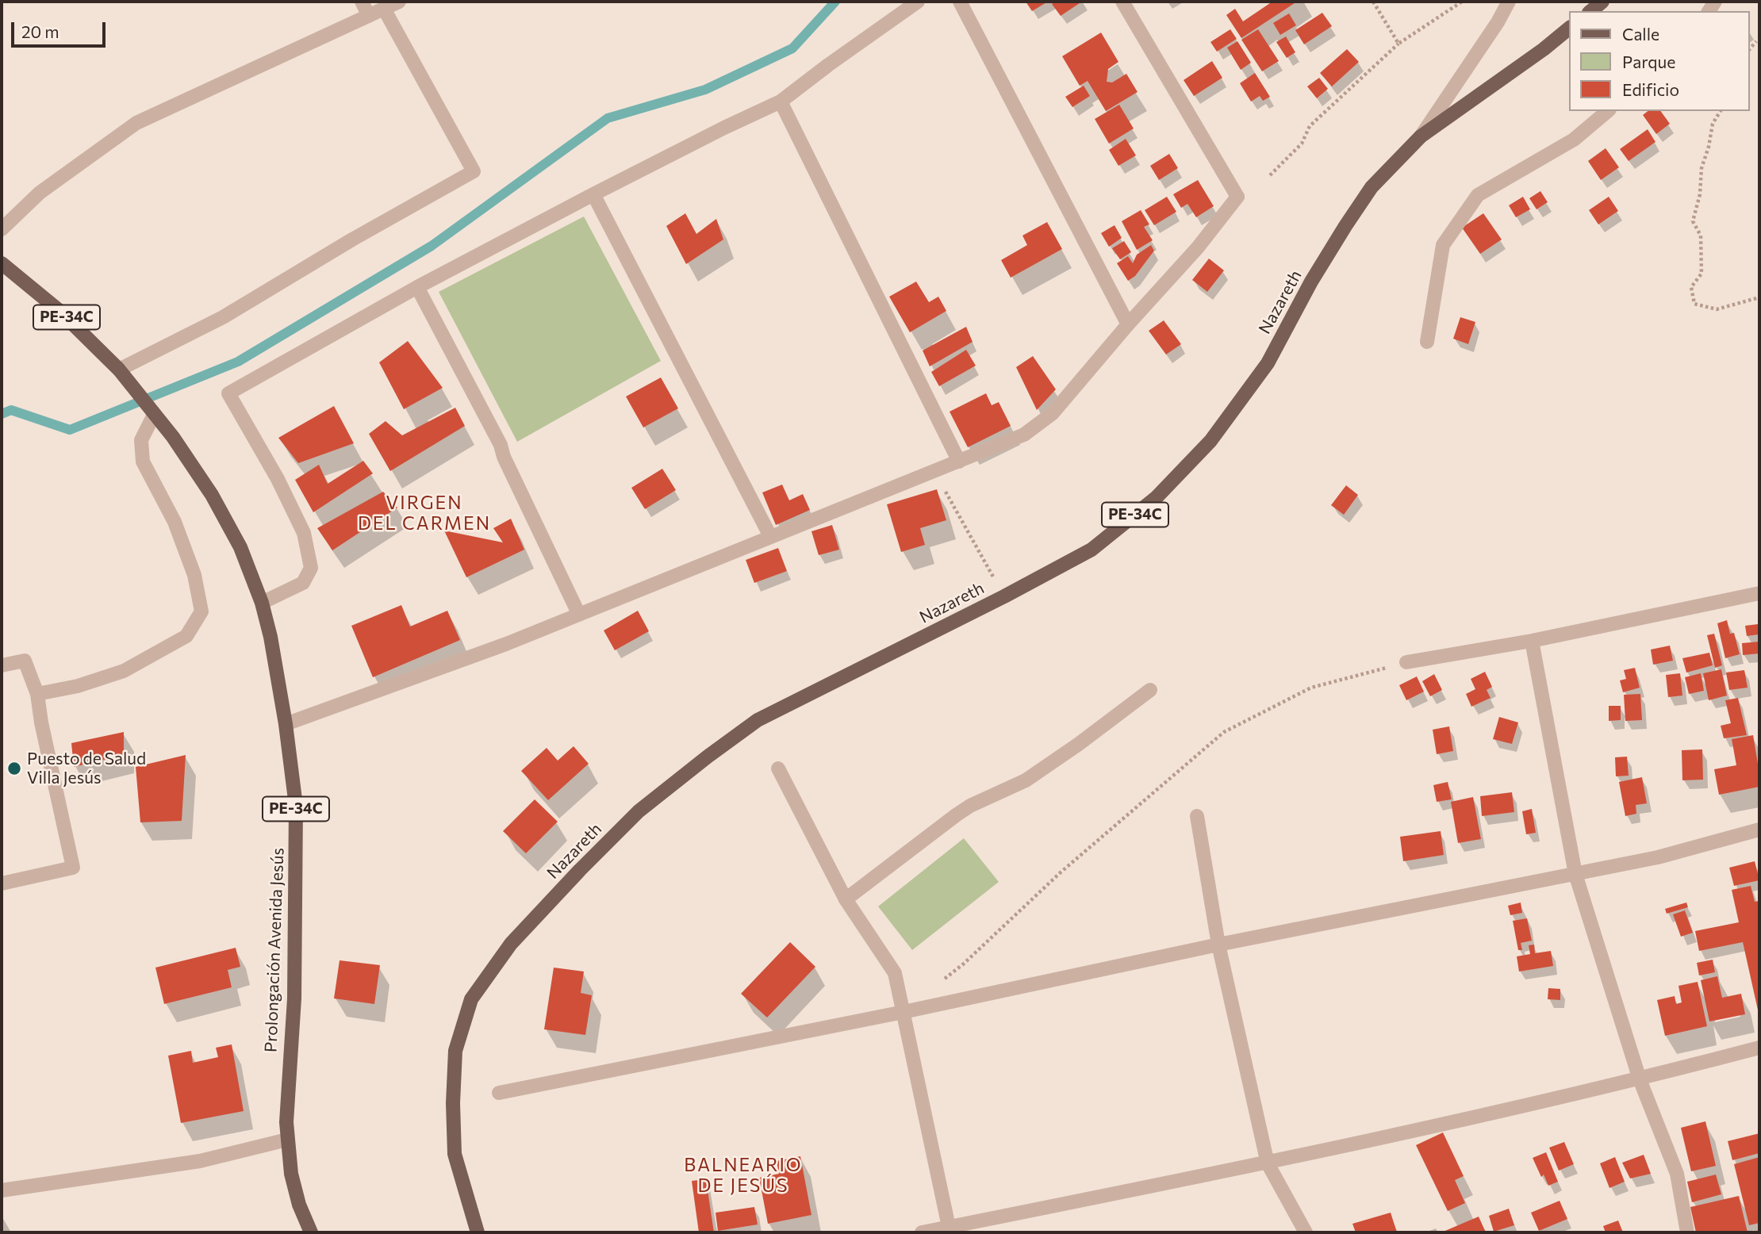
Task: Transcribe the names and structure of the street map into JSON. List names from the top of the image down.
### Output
{
  "streets": {
    "main road": ["Nazareth", "PE-34C", "Prolongación Avenida Jesús"]
  },
  "districts": ["VIRGEN DEL CARMEN", "BALNEARIO DE JESÚS"],
  "places": ["Puesto de Salud Villa Jesús"],
  "legend": ["Calle", "Parque", "Edificio"],
  "scale_bar": "20 m"
}
